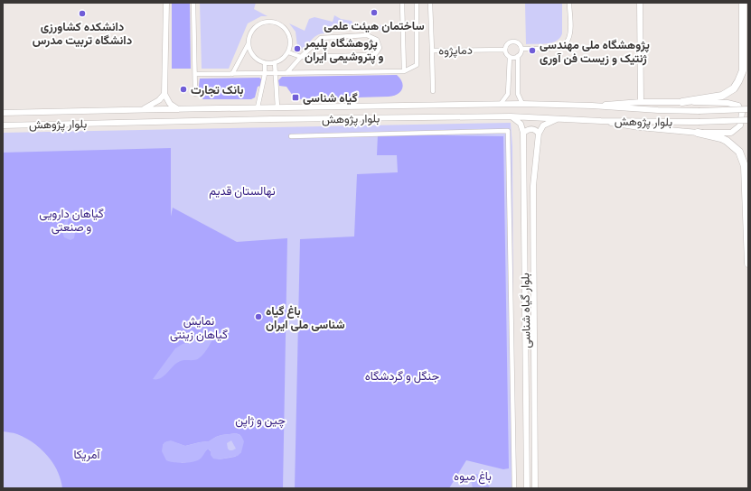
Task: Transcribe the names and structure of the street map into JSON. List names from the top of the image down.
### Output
{
  "streets": {
    "street": ["دماپژوه", "بلوار پژوهش", "بلوار گیاه شناسی"]
  },
  "parks": [
    "نهالستان قدیم",
    "گیاهان دارویی و صنعتی",
    "نمایش گیاهان زینتی",
    "جنگل و گردشگاه",
    "چین و ژاپن",
    "آمریکا",
    "باغ میوه"
  ],
  "places": {
    "other": [
      "ساختمان هیئت علمی",
      "دانشکده کشاورزی دانشگاه تربیت مدرس",
      "پژوهشگاه پلیمر و پتروشیمی ایران",
      "پژوهشگاه ملی مهندسی ژنتیک و زیست فن آوری",
      "بانک تجارت",
      "باغ گیاه‌ شناسی ملی ایران"
    ],
    "transit": ["گیاه شناسی"]
  }
}
